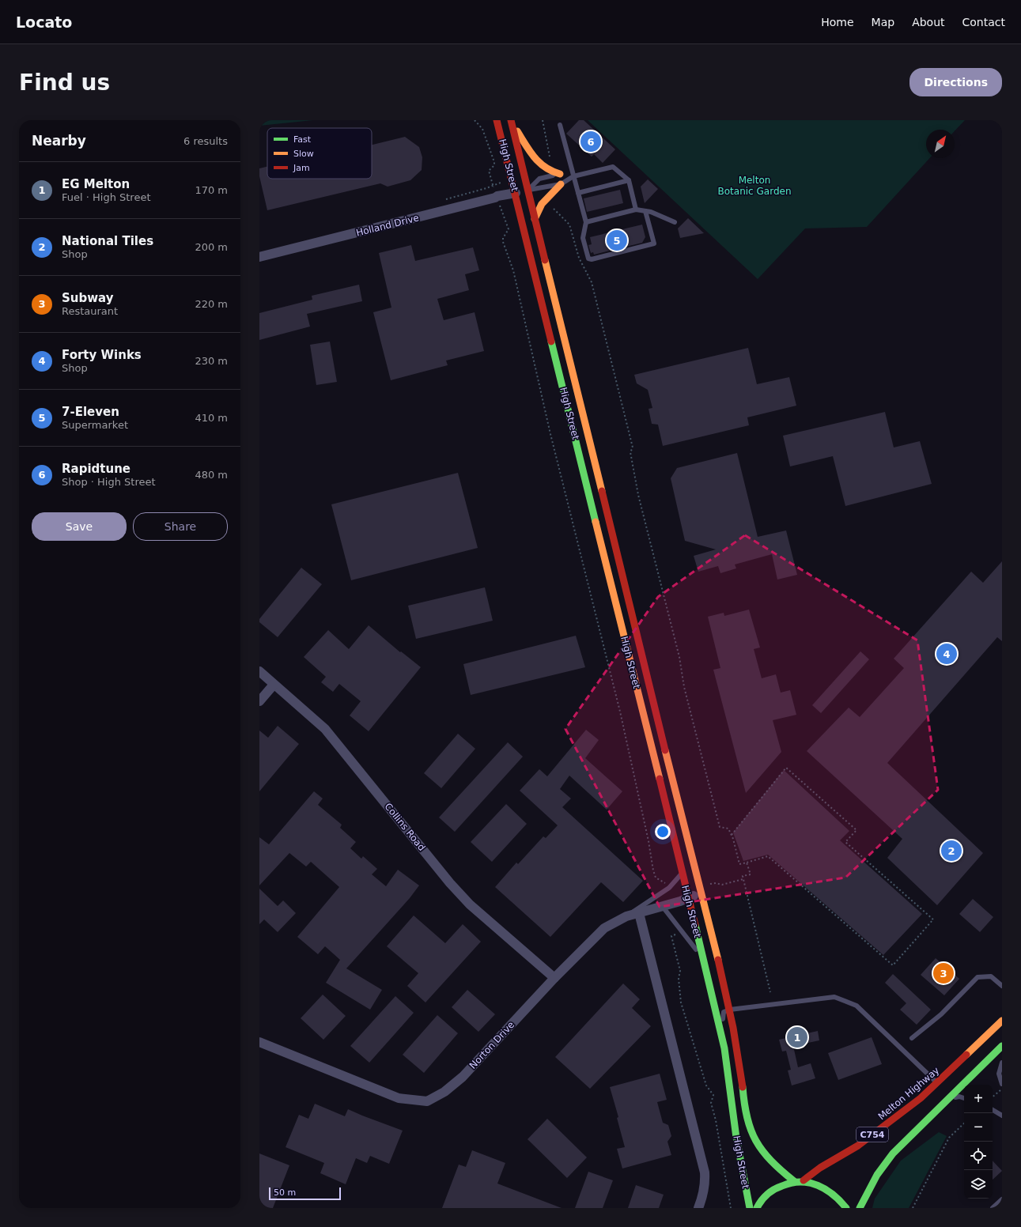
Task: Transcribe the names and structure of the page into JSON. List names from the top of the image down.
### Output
{
  "streets": {
    "main road": ["High Street", "Melton Highway", "C754"],
    "street": ["Holland Drive", "Collins Road", "Norton Drive"]
  },
  "crossings": [
    ["High Street", "Holland Drive"],
    ["High Street", "Norton Drive"],
    ["Collins Road", "Norton Drive"]
  ],
  "parks": ["Melton Botanic Garden"],
  "legend": ["Fast", "Slow", "Jam"],
  "scale_bar": "50 m",
  "north": "top right",
  "page": {
    "header": "Locato",
    "nav": [
      "Home",
      "Map",
      "About",
      "Contact"
    ],
    "buttons": [
      "Directions",
      ["Save", "Share"]
    ],
    "title": "Find us",
    "heading": ["Nearby", "6 results"],
    "pins": [
      "6",
      "5",
      "4",
      "2",
      "3",
      "1"
    ],
    "list": [
      {
        "mark": "1",
        "name": "EG Melton",
        "note": "Fuel · High Street",
        "value": "170 m"
      },
      {
        "mark": "2",
        "name": "National Tiles",
        "note": "Shop",
        "value": "200 m"
      },
      {
        "mark": "3",
        "name": "Subway",
        "note": "Restaurant",
        "value": "220 m"
      },
      {
        "mark": "4",
        "name": "Forty Winks",
        "note": "Shop",
        "value": "230 m"
      },
      {
        "mark": "5",
        "name": "7-Eleven",
        "note": "Supermarket",
        "value": "410 m"
      },
      {
        "mark": "6",
        "name": "Rapidtune",
        "note": "Shop · High Street",
        "value": "480 m"
      }
    ],
    "map_buttons": ["+", "−"],
    "scale": "50 m"
  }
}
